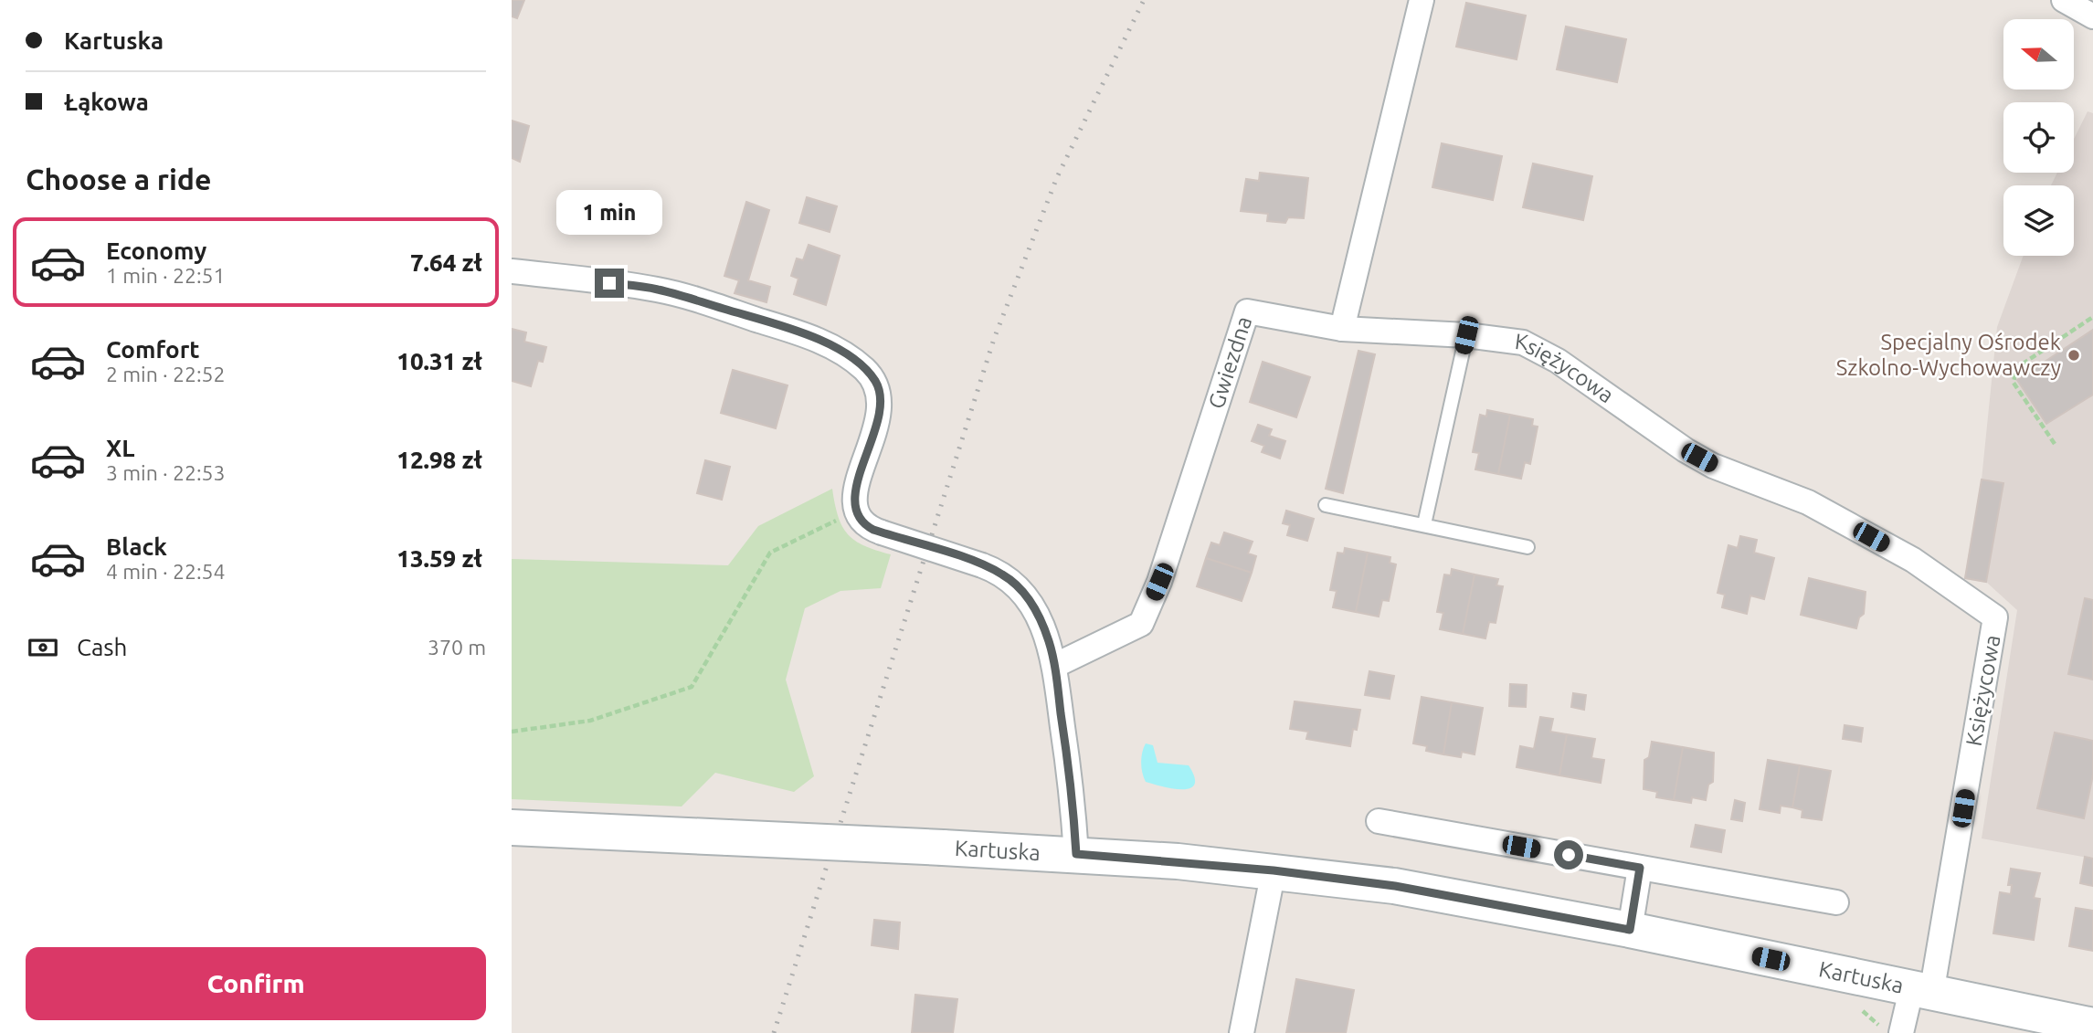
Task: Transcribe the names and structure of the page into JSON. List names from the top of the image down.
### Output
{
  "streets": {
    "main road": ["Kartuska"],
    "street": ["Gwiezdna", "Księżycowa"]
  },
  "crossings": [
    ["Gwiezdna", "Księżycowa"],
    ["Księżycowa", "Kartuska"]
  ],
  "places": ["Specjalny Ośrodek Szkolno-Wychowawczy"],
  "north": "left",
  "page": {
    "banner": ["Kartuska", "Łąkowa"],
    "heading": "Choose a ride",
    "bubble": "1 min",
    "list": [
      {
        "name": "Economy",
        "note": "1 min · 22:51",
        "value": "7.64 zł"
      },
      {
        "name": "Comfort",
        "note": "2 min · 22:52",
        "value": "10.31 zł"
      },
      {
        "name": "XL",
        "note": "3 min · 22:53",
        "value": "12.98 zł"
      },
      {
        "name": "Black",
        "note": "4 min · 22:54",
        "value": "13.59 zł"
      }
    ],
    "pay": ["Cash", "370 m"],
    "buttons": "Confirm"
  }
}
